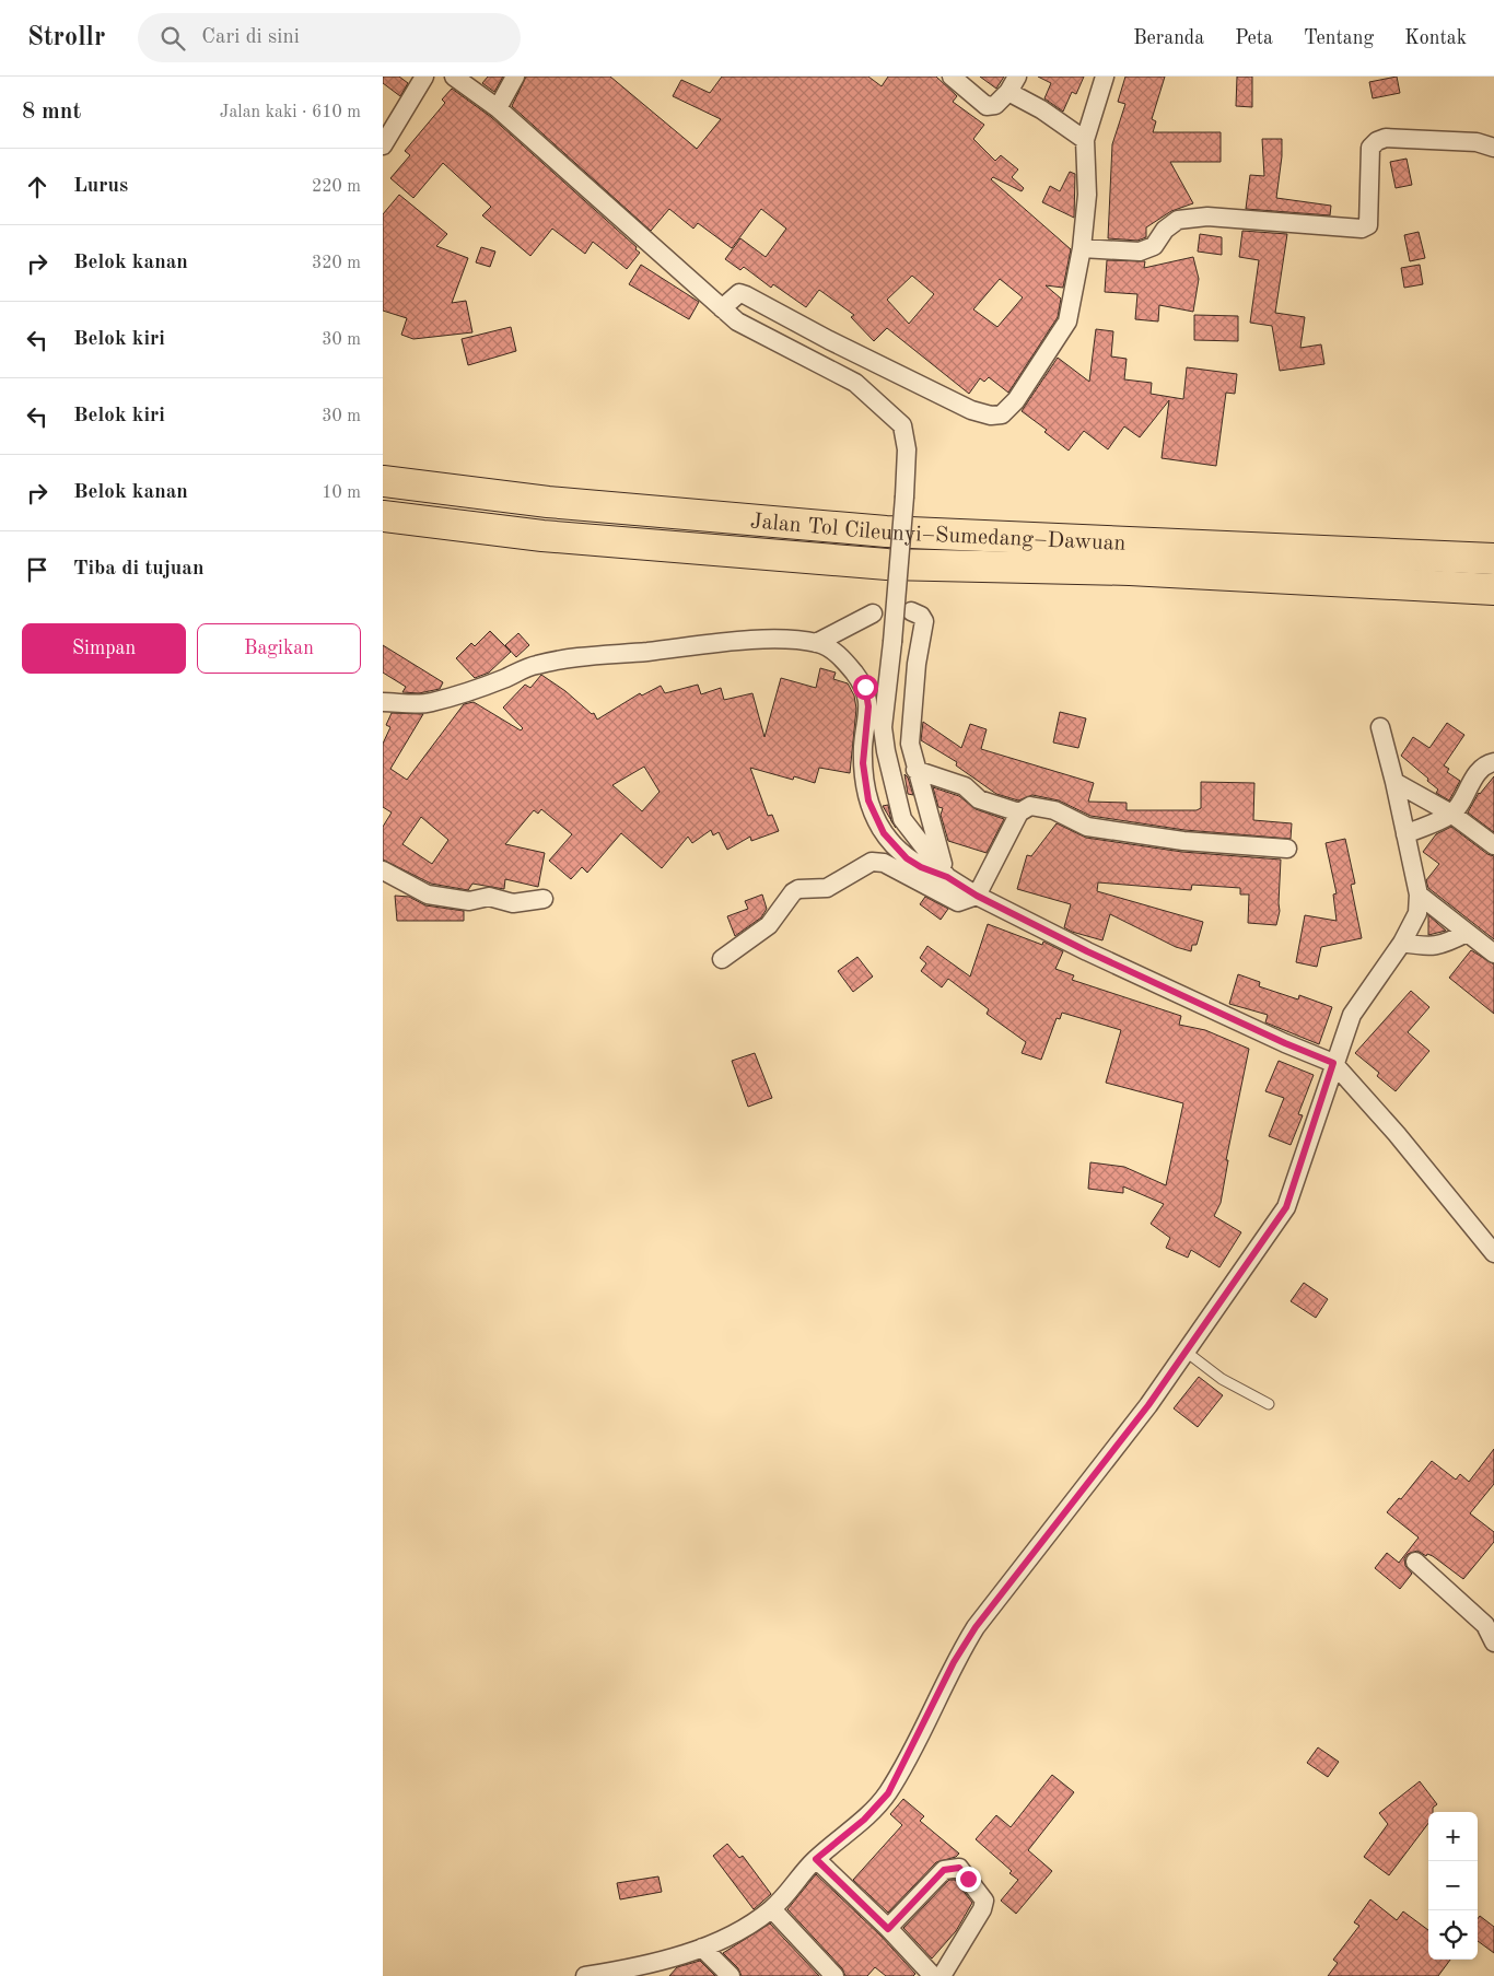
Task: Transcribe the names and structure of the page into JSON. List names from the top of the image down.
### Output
{
  "streets": {
    "highway": ["Jalan Tol Cileunyi–Sumedang–Dawuan"]
  },
  "page": {
    "header": "Strollr",
    "search": "Cari di sini",
    "nav": [
      "Beranda",
      "Peta",
      "Tentang",
      "Kontak"
    ],
    "heading": ["8 mnt", "Jalan kaki · 610 m"],
    "list": [
      ["Lurus", "220 m"],
      ["Belok kanan", "320 m"],
      ["Belok kiri", "30 m"],
      ["Belok kiri", "30 m"],
      ["Belok kanan", "10 m"],
      "Tiba di tujuan"
    ],
    "buttons": ["Simpan", "Bagikan"],
    "map_buttons": ["+", "−"]
  }
}
